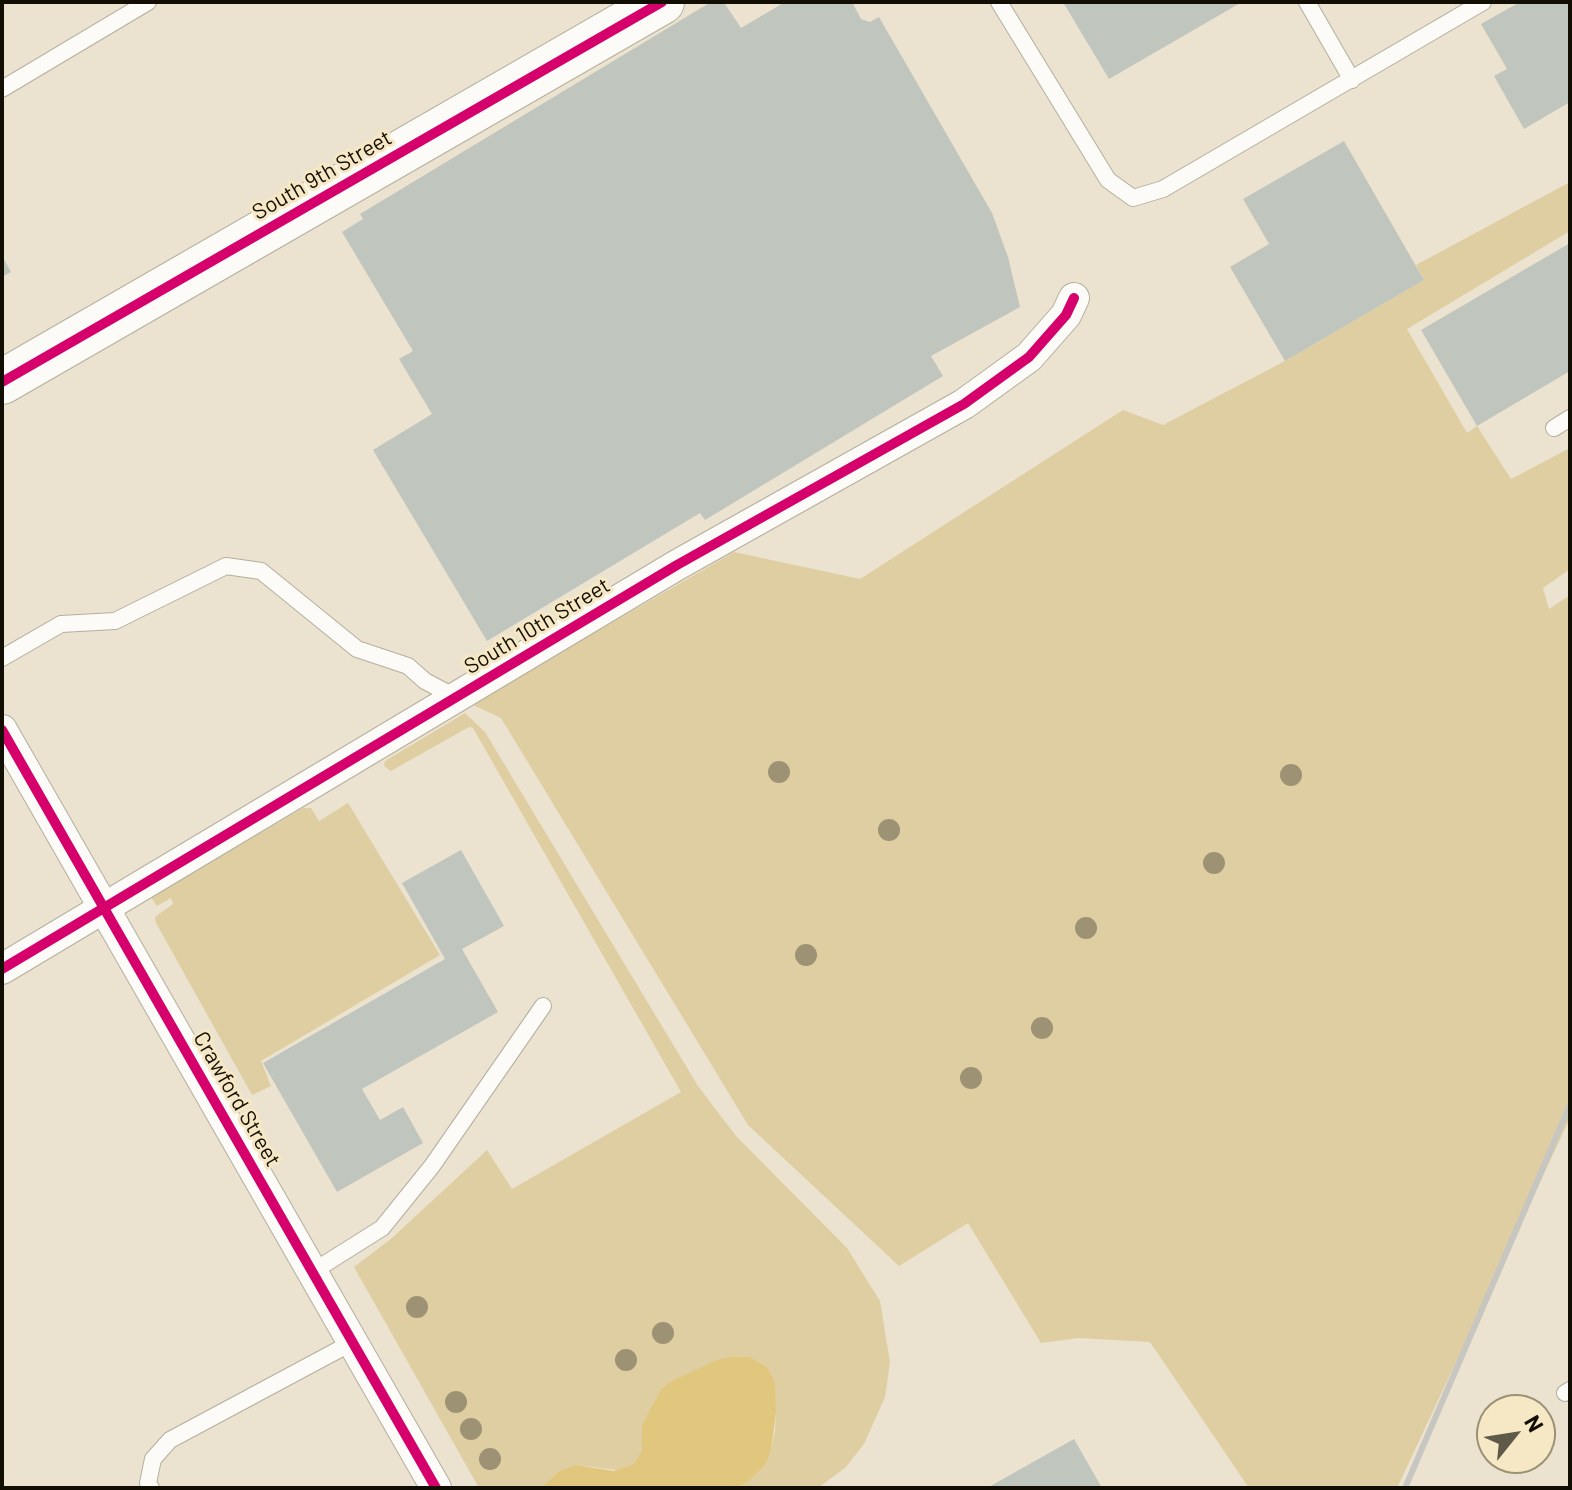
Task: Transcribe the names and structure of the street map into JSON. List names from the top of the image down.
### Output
{
  "streets": {
    "street": ["South 9th Street", "South 10th Street", "Crawford Street"]
  },
  "crossings": [
    ["South 10th Street", "Crawford Street"]
  ],
  "north": "top right"
}
